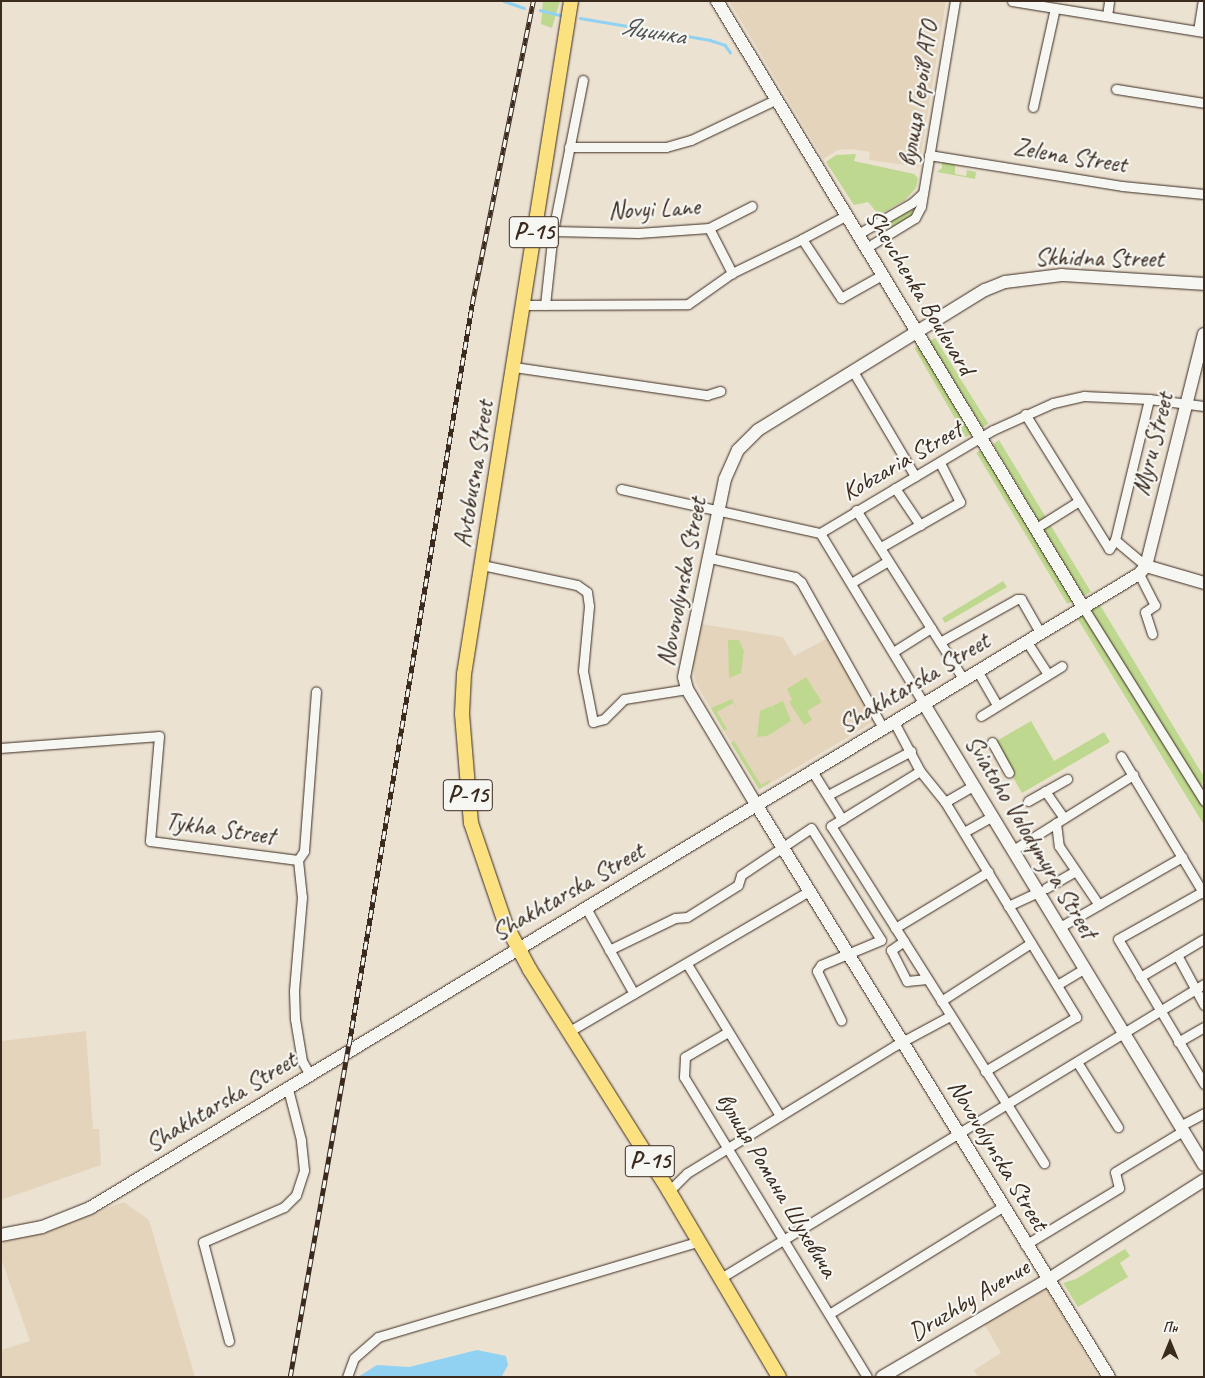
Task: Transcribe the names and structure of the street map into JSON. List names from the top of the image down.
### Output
{
  "streets": {
    "main road": ["Р-15", "Avtobusna Street"],
    "street": [
      "вулиця Героїв АТО",
      "Zelena Street",
      "Novyi Lane",
      "Skhidna Street",
      "Shevchenka Boulevard",
      "Myru Street",
      "Kobzaria Street",
      "Novovolynska Street",
      "Shakhtarska Street",
      "Tykha Street",
      "Sviatoho Volodymyra Street",
      "вулиця Романа Шухевича",
      "Druzhby Avenue"
    ]
  },
  "crossings": [
    ["вулиця Героїв АТО", "Zelena Street"],
    ["вулиця Героїв АТО", "Shevchenka Boulevard"],
    ["Р-15", "Avtobusna Street"],
    ["Р-15", "Shakhtarska Street"],
    ["Skhidna Street", "Shevchenka Boulevard"],
    ["Skhidna Street", "Novovolynska Street"],
    ["Shevchenka Boulevard", "Kobzaria Street"],
    ["Shevchenka Boulevard", "Novovolynska Street"],
    ["Shevchenka Boulevard", "Shakhtarska Street"],
    ["Myru Street", "Kobzaria Street"],
    ["Myru Street", "Shakhtarska Street"],
    ["Kobzaria Street", "Sviatoho Volodymyra Street"],
    ["Avtobusna Street", "Shakhtarska Street"],
    ["Novovolynska Street", "Shakhtarska Street"],
    ["Novovolynska Street", "Druzhby Avenue"],
    ["Shakhtarska Street", "Tykha Street"],
    ["Shakhtarska Street", "Sviatoho Volodymyra Street"]
  ],
  "water": ["Яцинка"],
  "north": "top"
}
